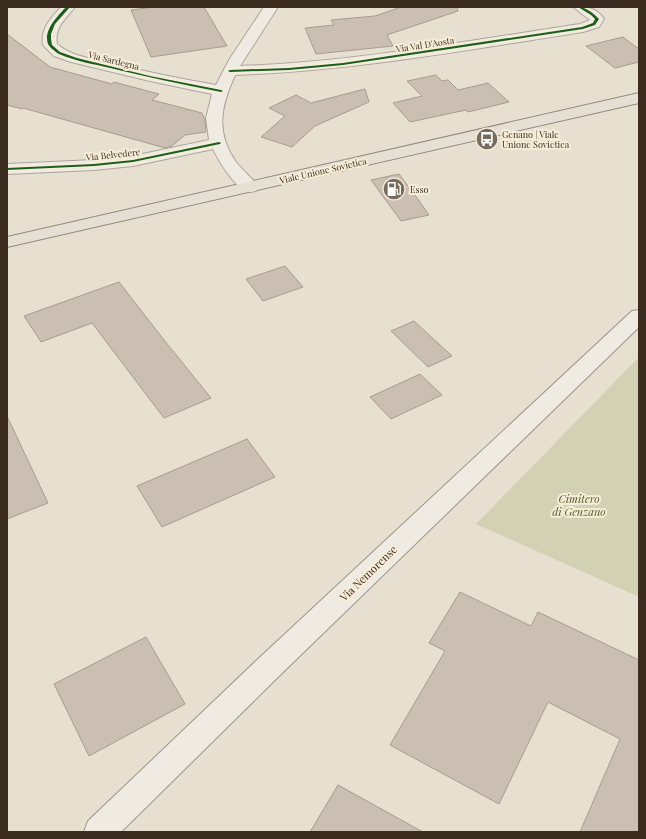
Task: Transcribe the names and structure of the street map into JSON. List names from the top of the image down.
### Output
{
  "streets": {
    "main road": ["Viale Unione Sovietica"],
    "street": [
      "Via Val D'Aosta",
      "Via Sardegna",
      "Via Belvedere",
      "Via Nemorense"
    ]
  },
  "parks": ["Cimitero di Genzano"],
  "places": {
    "bus stop": ["Genano | Viale Unione Sovietica"],
    "fuel station": ["Esso"]
  }
}
